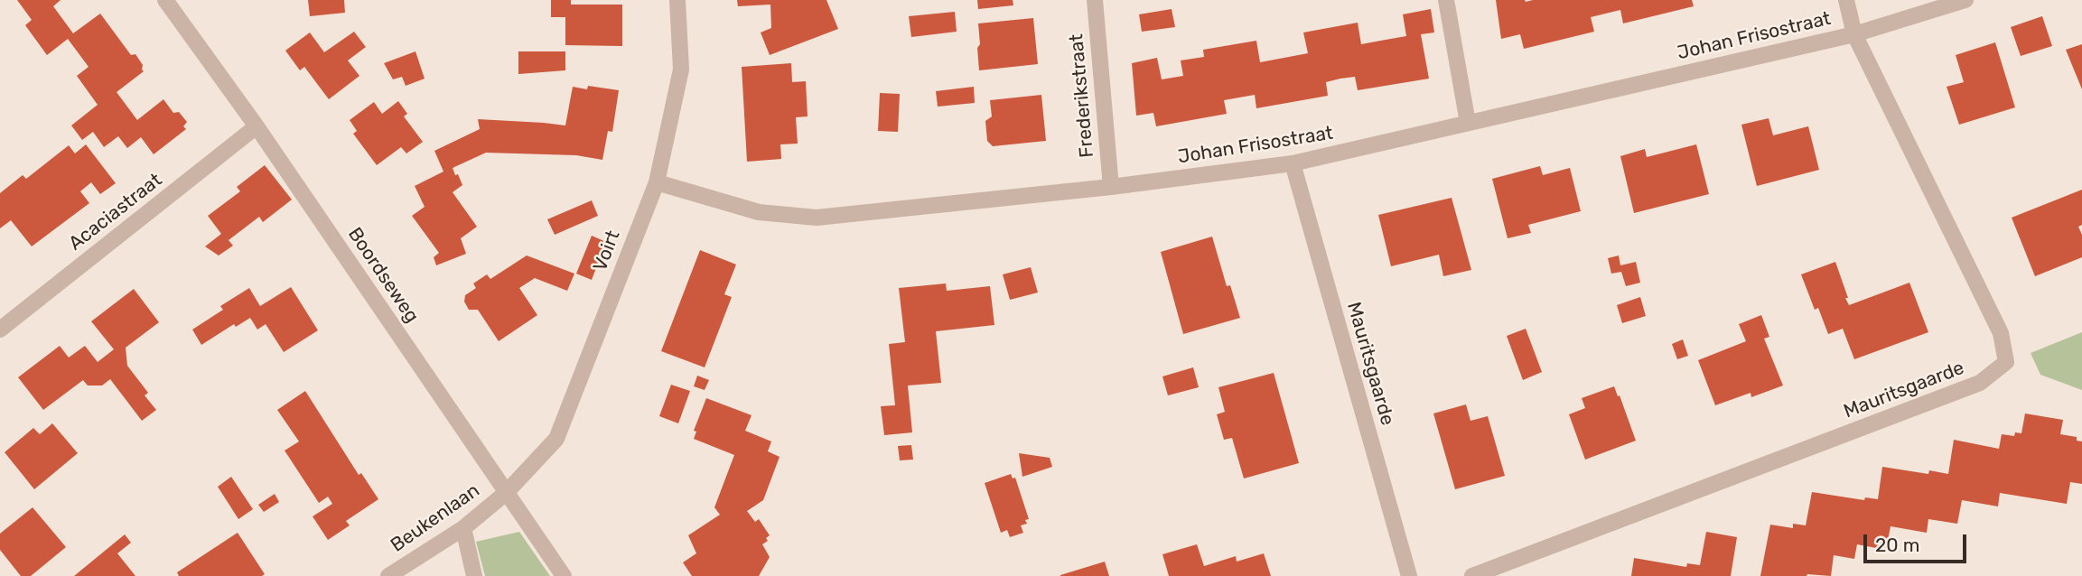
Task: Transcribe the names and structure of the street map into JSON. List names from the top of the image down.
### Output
{
  "streets": {
    "street": [
      "Johan Frisostraat",
      "Frederikstraat",
      "Acaciastraat",
      "Voirt",
      "Boordseweg",
      "Mauritsgaarde",
      "Beukenlaan"
    ]
  },
  "crossings": [
    ["Johan Frisostraat", "Frederikstraat"],
    ["Johan Frisostraat", "Voirt"],
    ["Johan Frisostraat", "Mauritsgaarde"],
    ["Acaciastraat", "Boordseweg"],
    ["Voirt", "Boordseweg"],
    ["Voirt", "Beukenlaan"],
    ["Boordseweg", "Beukenlaan"]
  ],
  "scale_bar": "20 m"
}
